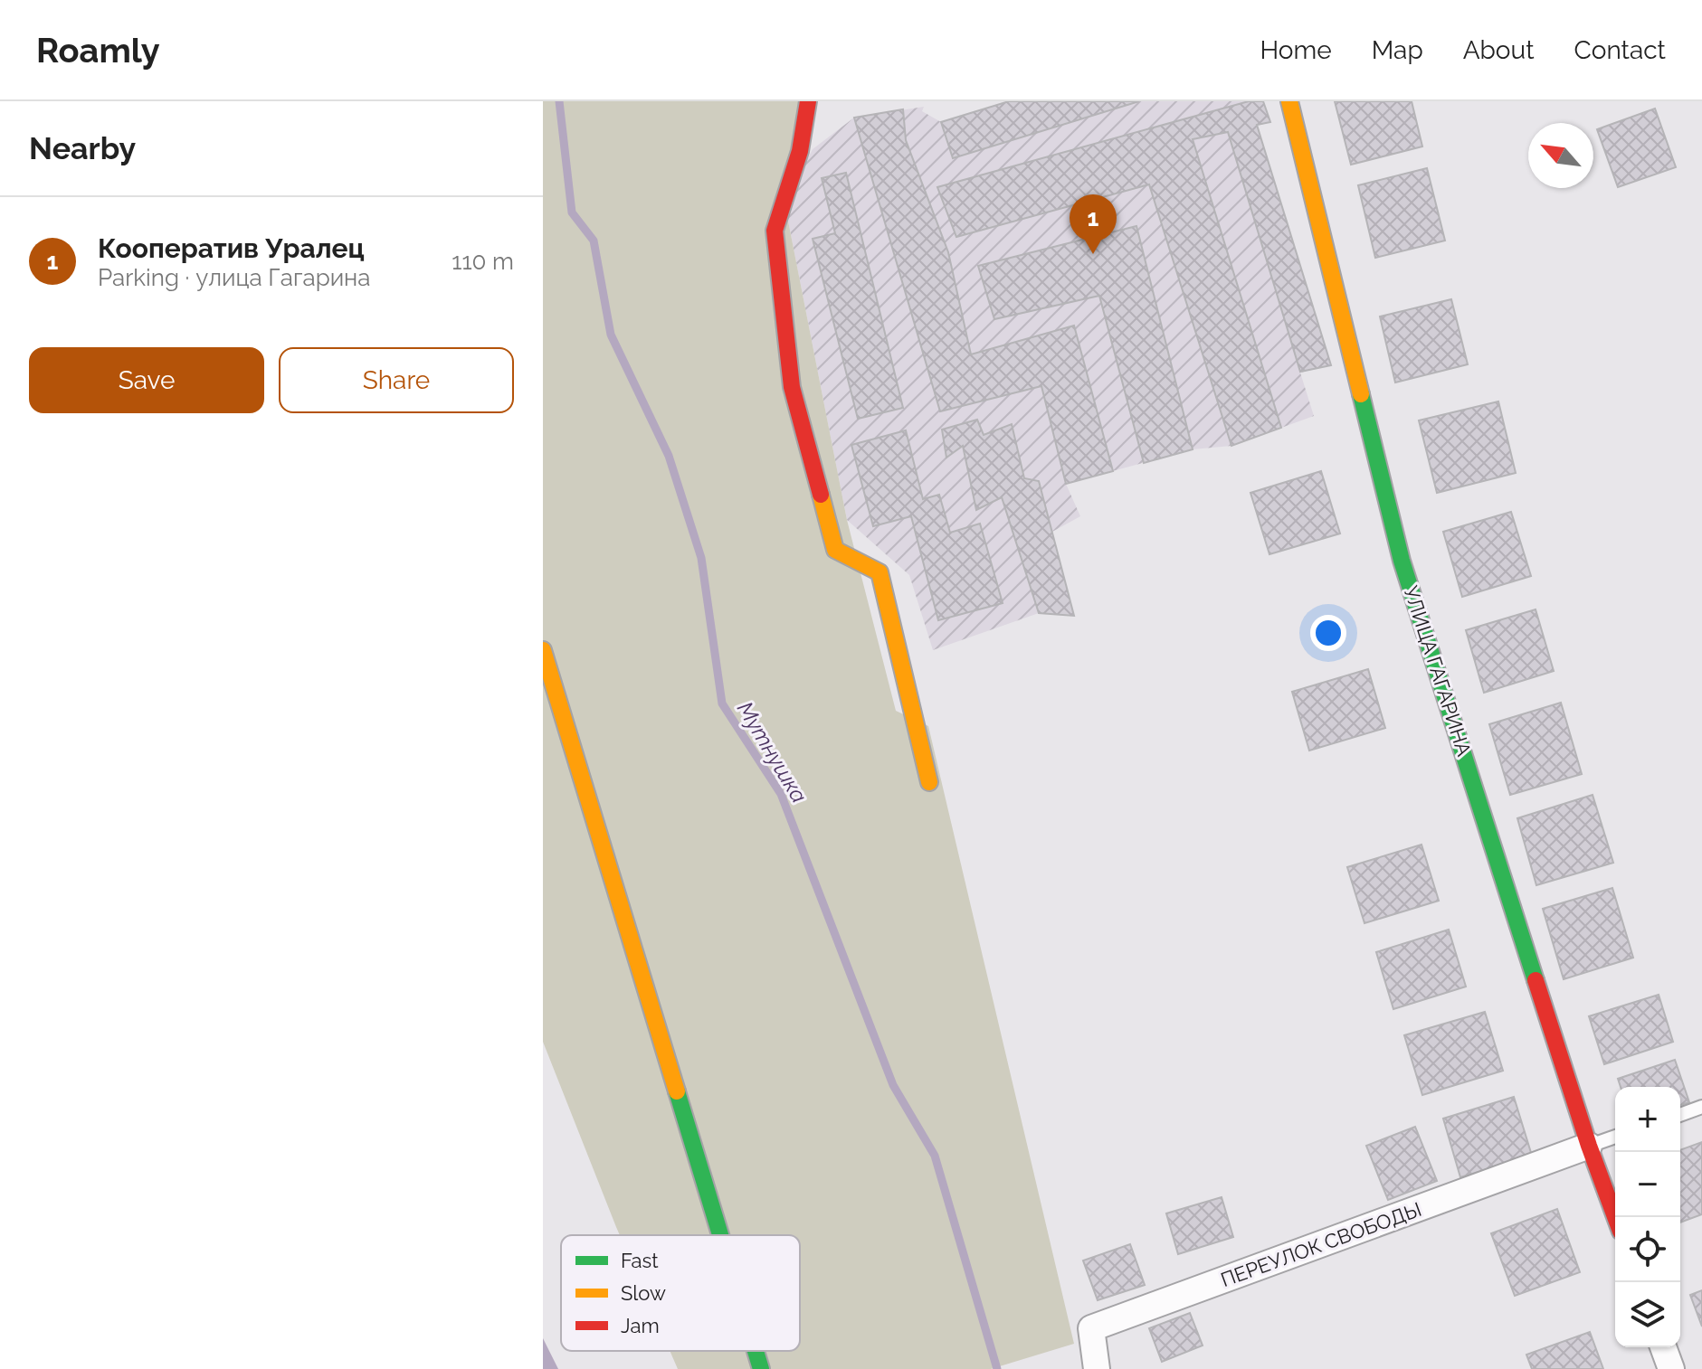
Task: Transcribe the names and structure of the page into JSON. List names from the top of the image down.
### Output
{
  "streets": {
    "street": ["УЛИЦА ГАГАРИНА", "ПЕРЕУЛОК СВОБОДЫ"]
  },
  "crossings": [
    ["УЛИЦА ГАГАРИНА", "ПЕРЕУЛОК СВОБОДЫ"]
  ],
  "water": ["Мутнушка"],
  "legend": ["Fast", "Slow", "Jam"],
  "north": "top left",
  "page": {
    "header": "Roamly",
    "nav": [
      "Home",
      "Map",
      "About",
      "Contact"
    ],
    "heading": "Nearby",
    "pins": "1",
    "list": [
      {
        "mark": "1",
        "name": "Кооператив Уралец",
        "note": "Parking · улица Гагарина",
        "value": "110 m"
      }
    ],
    "buttons": ["Save", "Share"],
    "map_buttons": ["+", "−"]
  }
}
